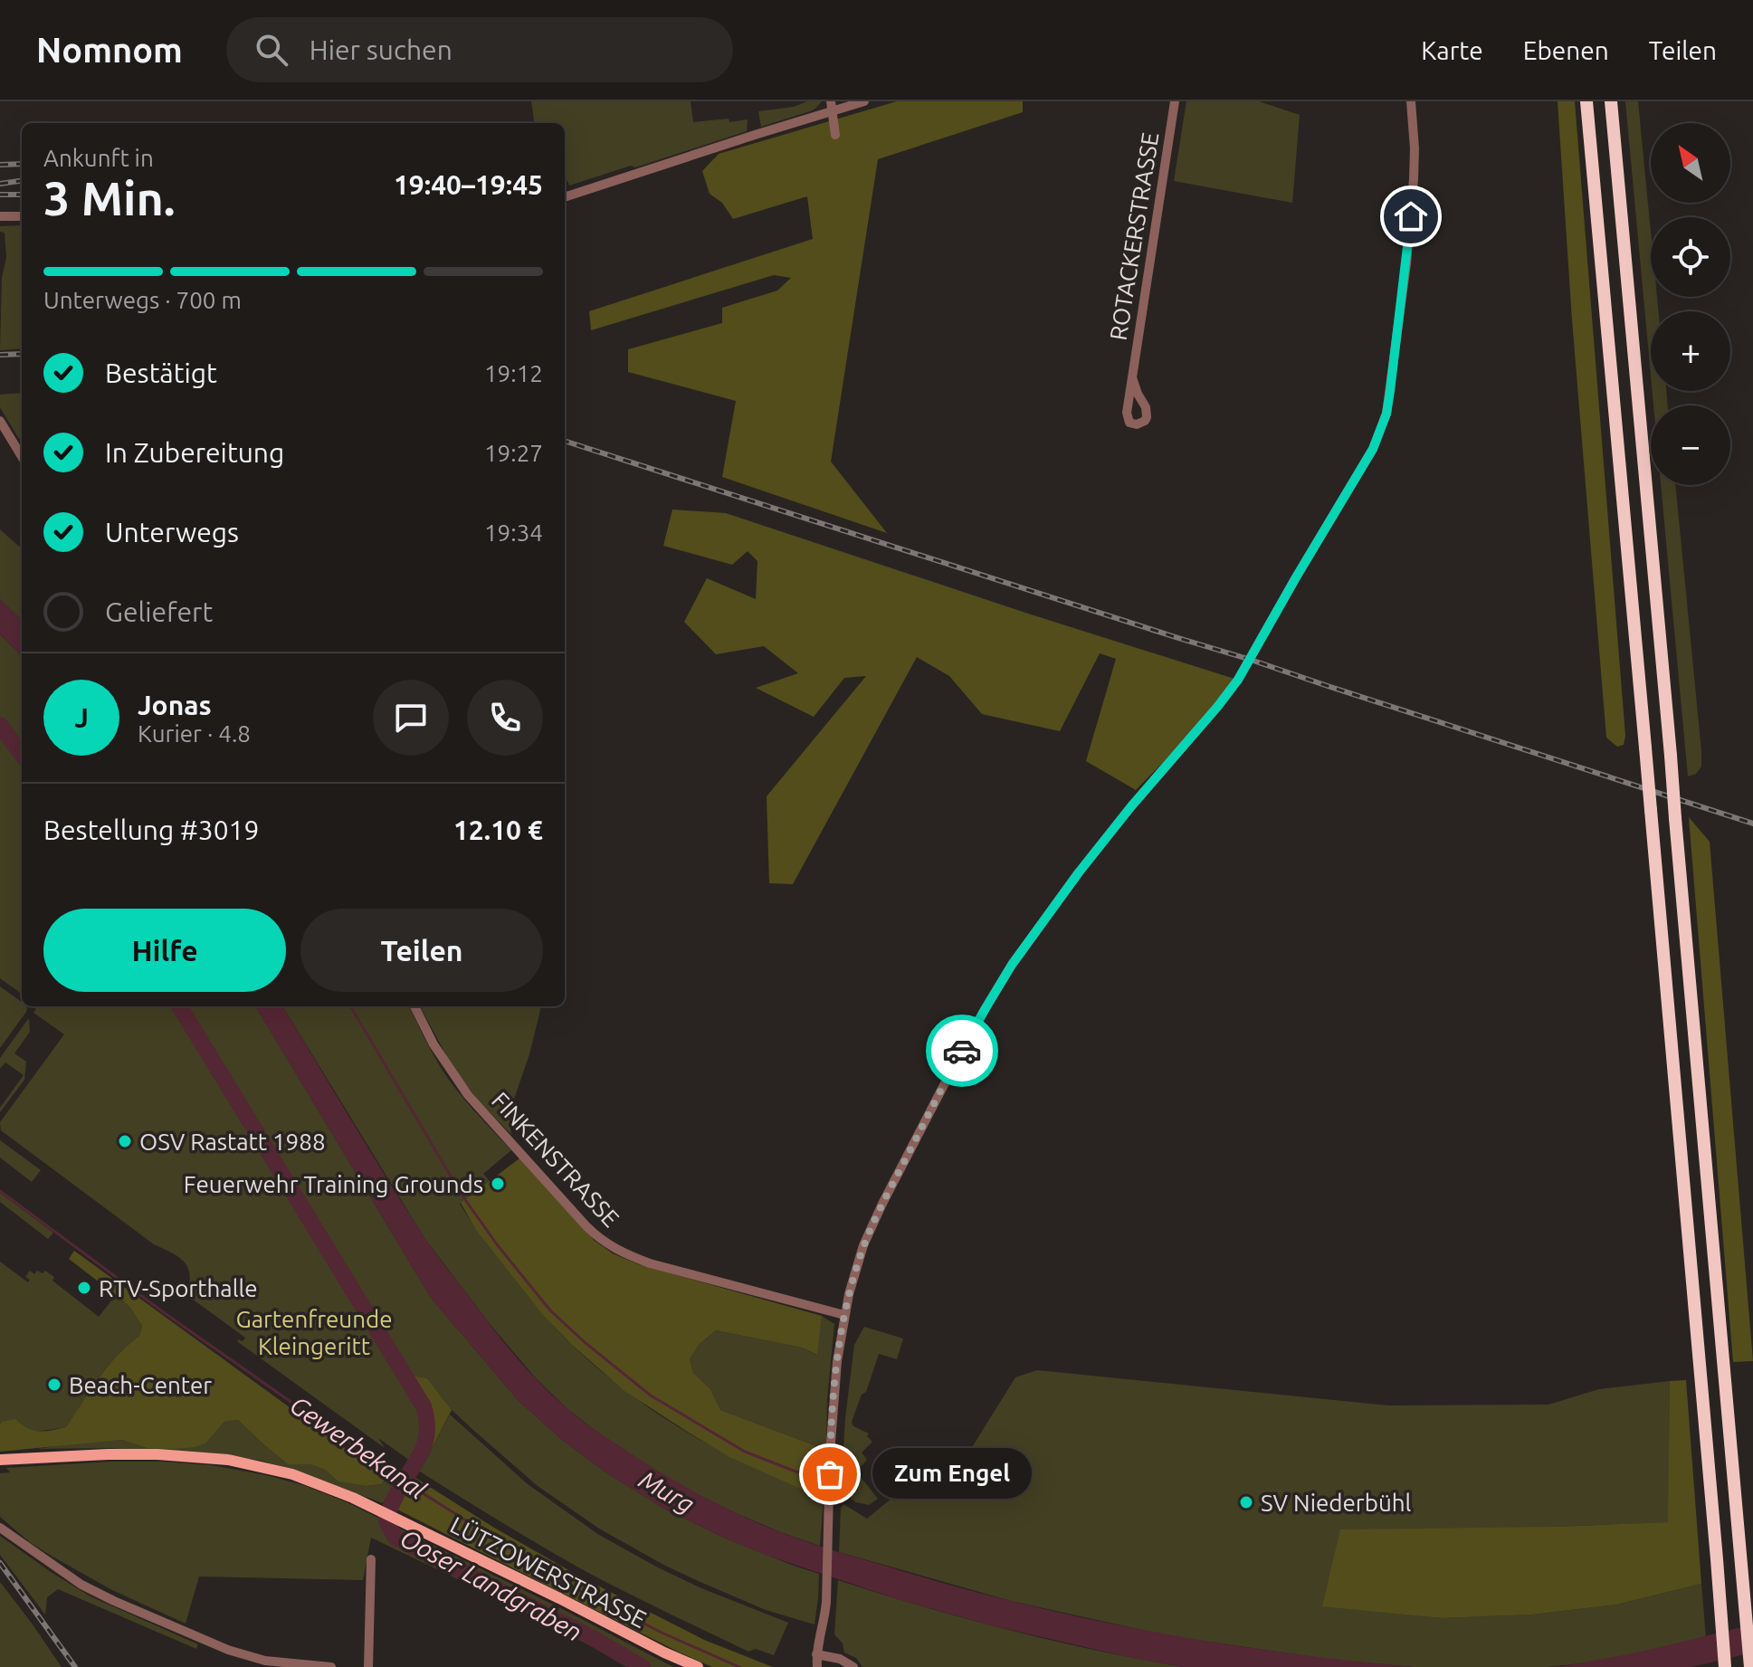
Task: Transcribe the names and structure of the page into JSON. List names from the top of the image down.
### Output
{
  "streets": {
    "main road": ["LÜTZOWERSTRASSE"],
    "street": ["ROTACKERSTRASSE", "FINKENSTRASSE"]
  },
  "water": ["Gewerbekanal", "Murg", "Ooser Landgraben"],
  "parks": ["Gartenfreunde Kleingeritt"],
  "places": [
    "OSV Rastatt 1988",
    "Feuerwehr Training Grounds",
    "RTV-Sporthalle",
    "Beach-Center",
    "Zum Engel",
    "SV Niederbühl"
  ],
  "north": "top left",
  "page": {
    "header": "Nomnom",
    "search": "Hier suchen",
    "nav": ["Karte", "Ebenen", "Teilen"],
    "map_buttons": ["+", "−"],
    "heading": ["3 Min.", "Ankunft in", "19:40–19:45"],
    "panel": [
      "Jonas",
      "Kurier · 4.8",
      "Bestellung #3019",
      "12.10 €"
    ],
    "bar": "Unterwegs · 700 m",
    "list": [
      ["Bestätigt", "19:12"],
      ["In Zubereitung", "19:27"],
      ["Unterwegs", "19:34"],
      "Geliefert"
    ],
    "round": "J",
    "buttons": ["Hilfe", "Teilen"],
    "bubble": "Zum Engel"
  }
}
